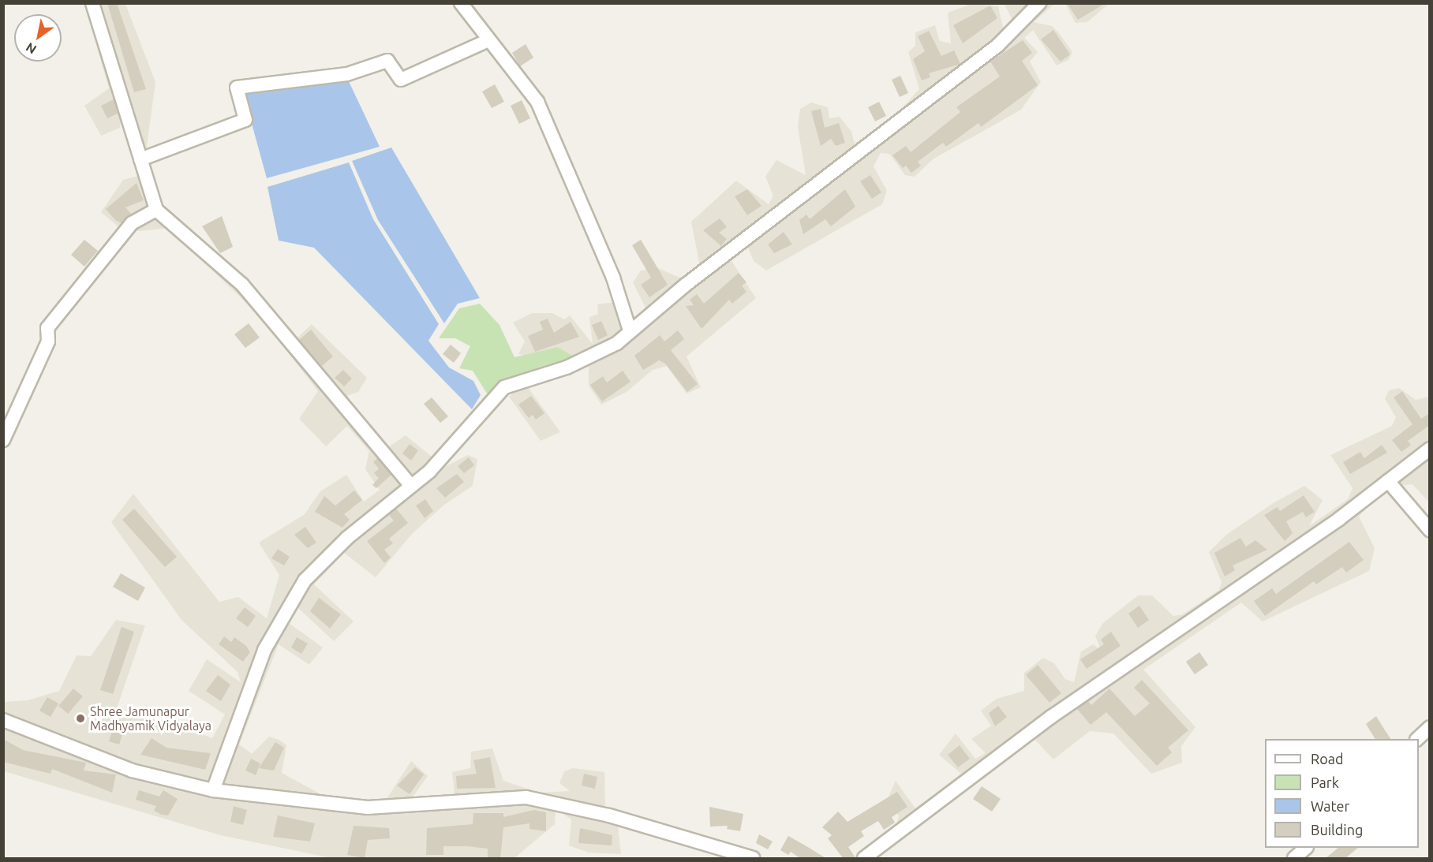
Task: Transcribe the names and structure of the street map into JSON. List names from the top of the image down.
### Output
{
  "places": ["Shree Jamunapur Madhyamik Vidyalaya"],
  "legend": [
    "Road",
    "Park",
    "Water",
    "Building"
  ],
  "north": "bottom left"
}
